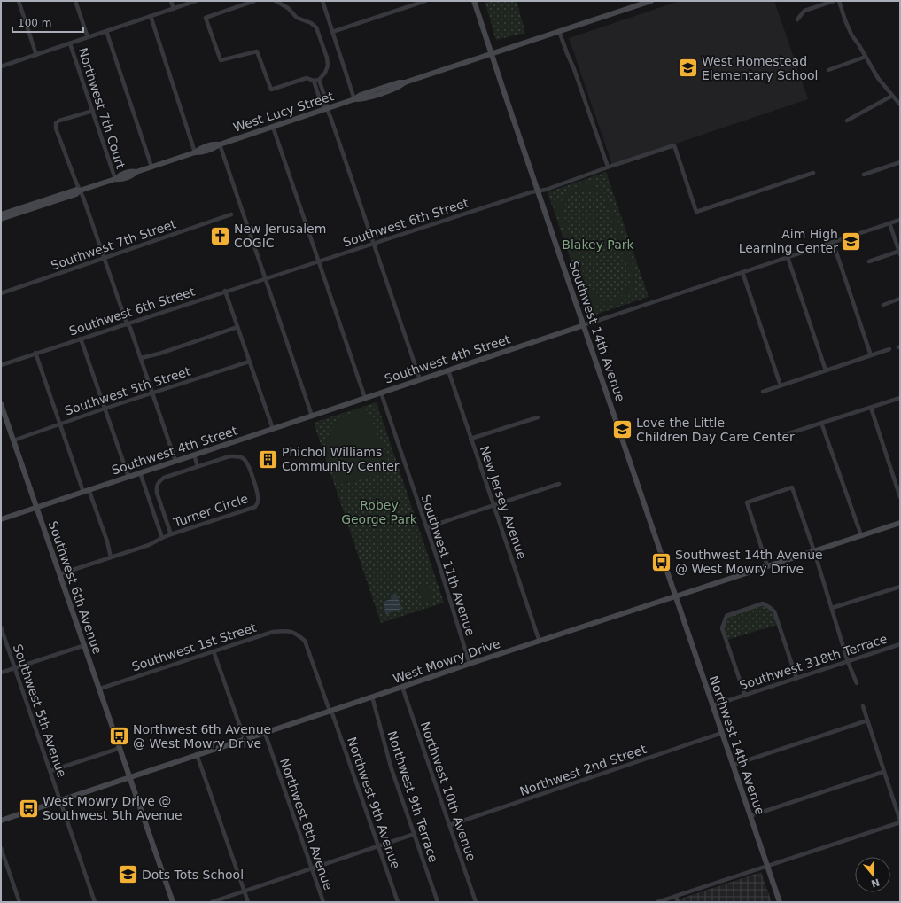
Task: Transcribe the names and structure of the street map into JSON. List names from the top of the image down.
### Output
{
  "streets": {
    "street": [
      "Northwest 7th Court",
      "West Lucy Street",
      "Southwest 6th Street",
      "Southwest 7th Street",
      "Southwest 14th Avenue",
      "Southwest 4th Street",
      "Southwest 5th Street",
      "New Jersey Avenue",
      "Turner Circle",
      "Southwest 11th Avenue",
      "Southwest 6th Avenue",
      "Southwest 1st Street",
      "West Mowry Drive",
      "Southwest 318th Terrace",
      "Southwest 5th Avenue",
      "Northwest 14th Avenue",
      "Northwest 2nd Street",
      "Northwest 10th Avenue",
      "Northwest 9th Terrace",
      "Northwest 9th Avenue",
      "Northwest 8th Avenue"
    ]
  },
  "crossings": [
    ["Northwest 7th Court", "West Lucy Street"],
    ["West Lucy Street", "Southwest 14th Avenue"],
    ["Southwest 6th Street", "Southwest 14th Avenue"],
    ["Southwest 14th Avenue", "Southwest 4th Street"],
    ["Southwest 14th Avenue", "West Mowry Drive"],
    ["Southwest 14th Avenue", "Northwest 14th Avenue"],
    ["Southwest 4th Street", "New Jersey Avenue"],
    ["Southwest 4th Street", "Southwest 11th Avenue"],
    ["Southwest 4th Street", "Southwest 6th Avenue"],
    ["Southwest 5th Street", "Southwest 6th Avenue"],
    ["New Jersey Avenue", "West Mowry Drive"],
    ["Southwest 11th Avenue", "West Mowry Drive"],
    ["Southwest 6th Avenue", "Southwest 1st Street"],
    ["Southwest 6th Avenue", "West Mowry Drive"],
    ["Southwest 1st Street", "Northwest 9th Avenue"],
    ["West Mowry Drive", "Southwest 5th Avenue"],
    ["West Mowry Drive", "Northwest 14th Avenue"],
    ["West Mowry Drive", "Northwest 10th Avenue"],
    ["West Mowry Drive", "Northwest 9th Terrace"],
    ["West Mowry Drive", "Northwest 9th Avenue"],
    ["West Mowry Drive", "Northwest 8th Avenue"],
    ["Southwest 318th Terrace", "Northwest 14th Avenue"],
    ["Northwest 14th Avenue", "Northwest 2nd Street"],
    ["Northwest 2nd Street", "Northwest 10th Avenue"]
  ],
  "parks": ["Blakey Park", "Robey George Park"],
  "places": {
    "school or university": [
      "West Homestead Elementary School",
      "Aim High Learning Center",
      "Love the Little Children Day Care Center",
      "Dots Tots School"
    ],
    "church": ["New Jerusalem COGIC"],
    "building": ["Phichol Williams Community Center"],
    "bus stop": ["Southwest 14th Avenue @ West Mowry Drive", "Northwest 6th Avenue @ West Mowry Drive", "West Mowry Drive @ Southwest 5th Avenue"]
  },
  "scale_bar": "100 m",
  "north": "bottom"
}
